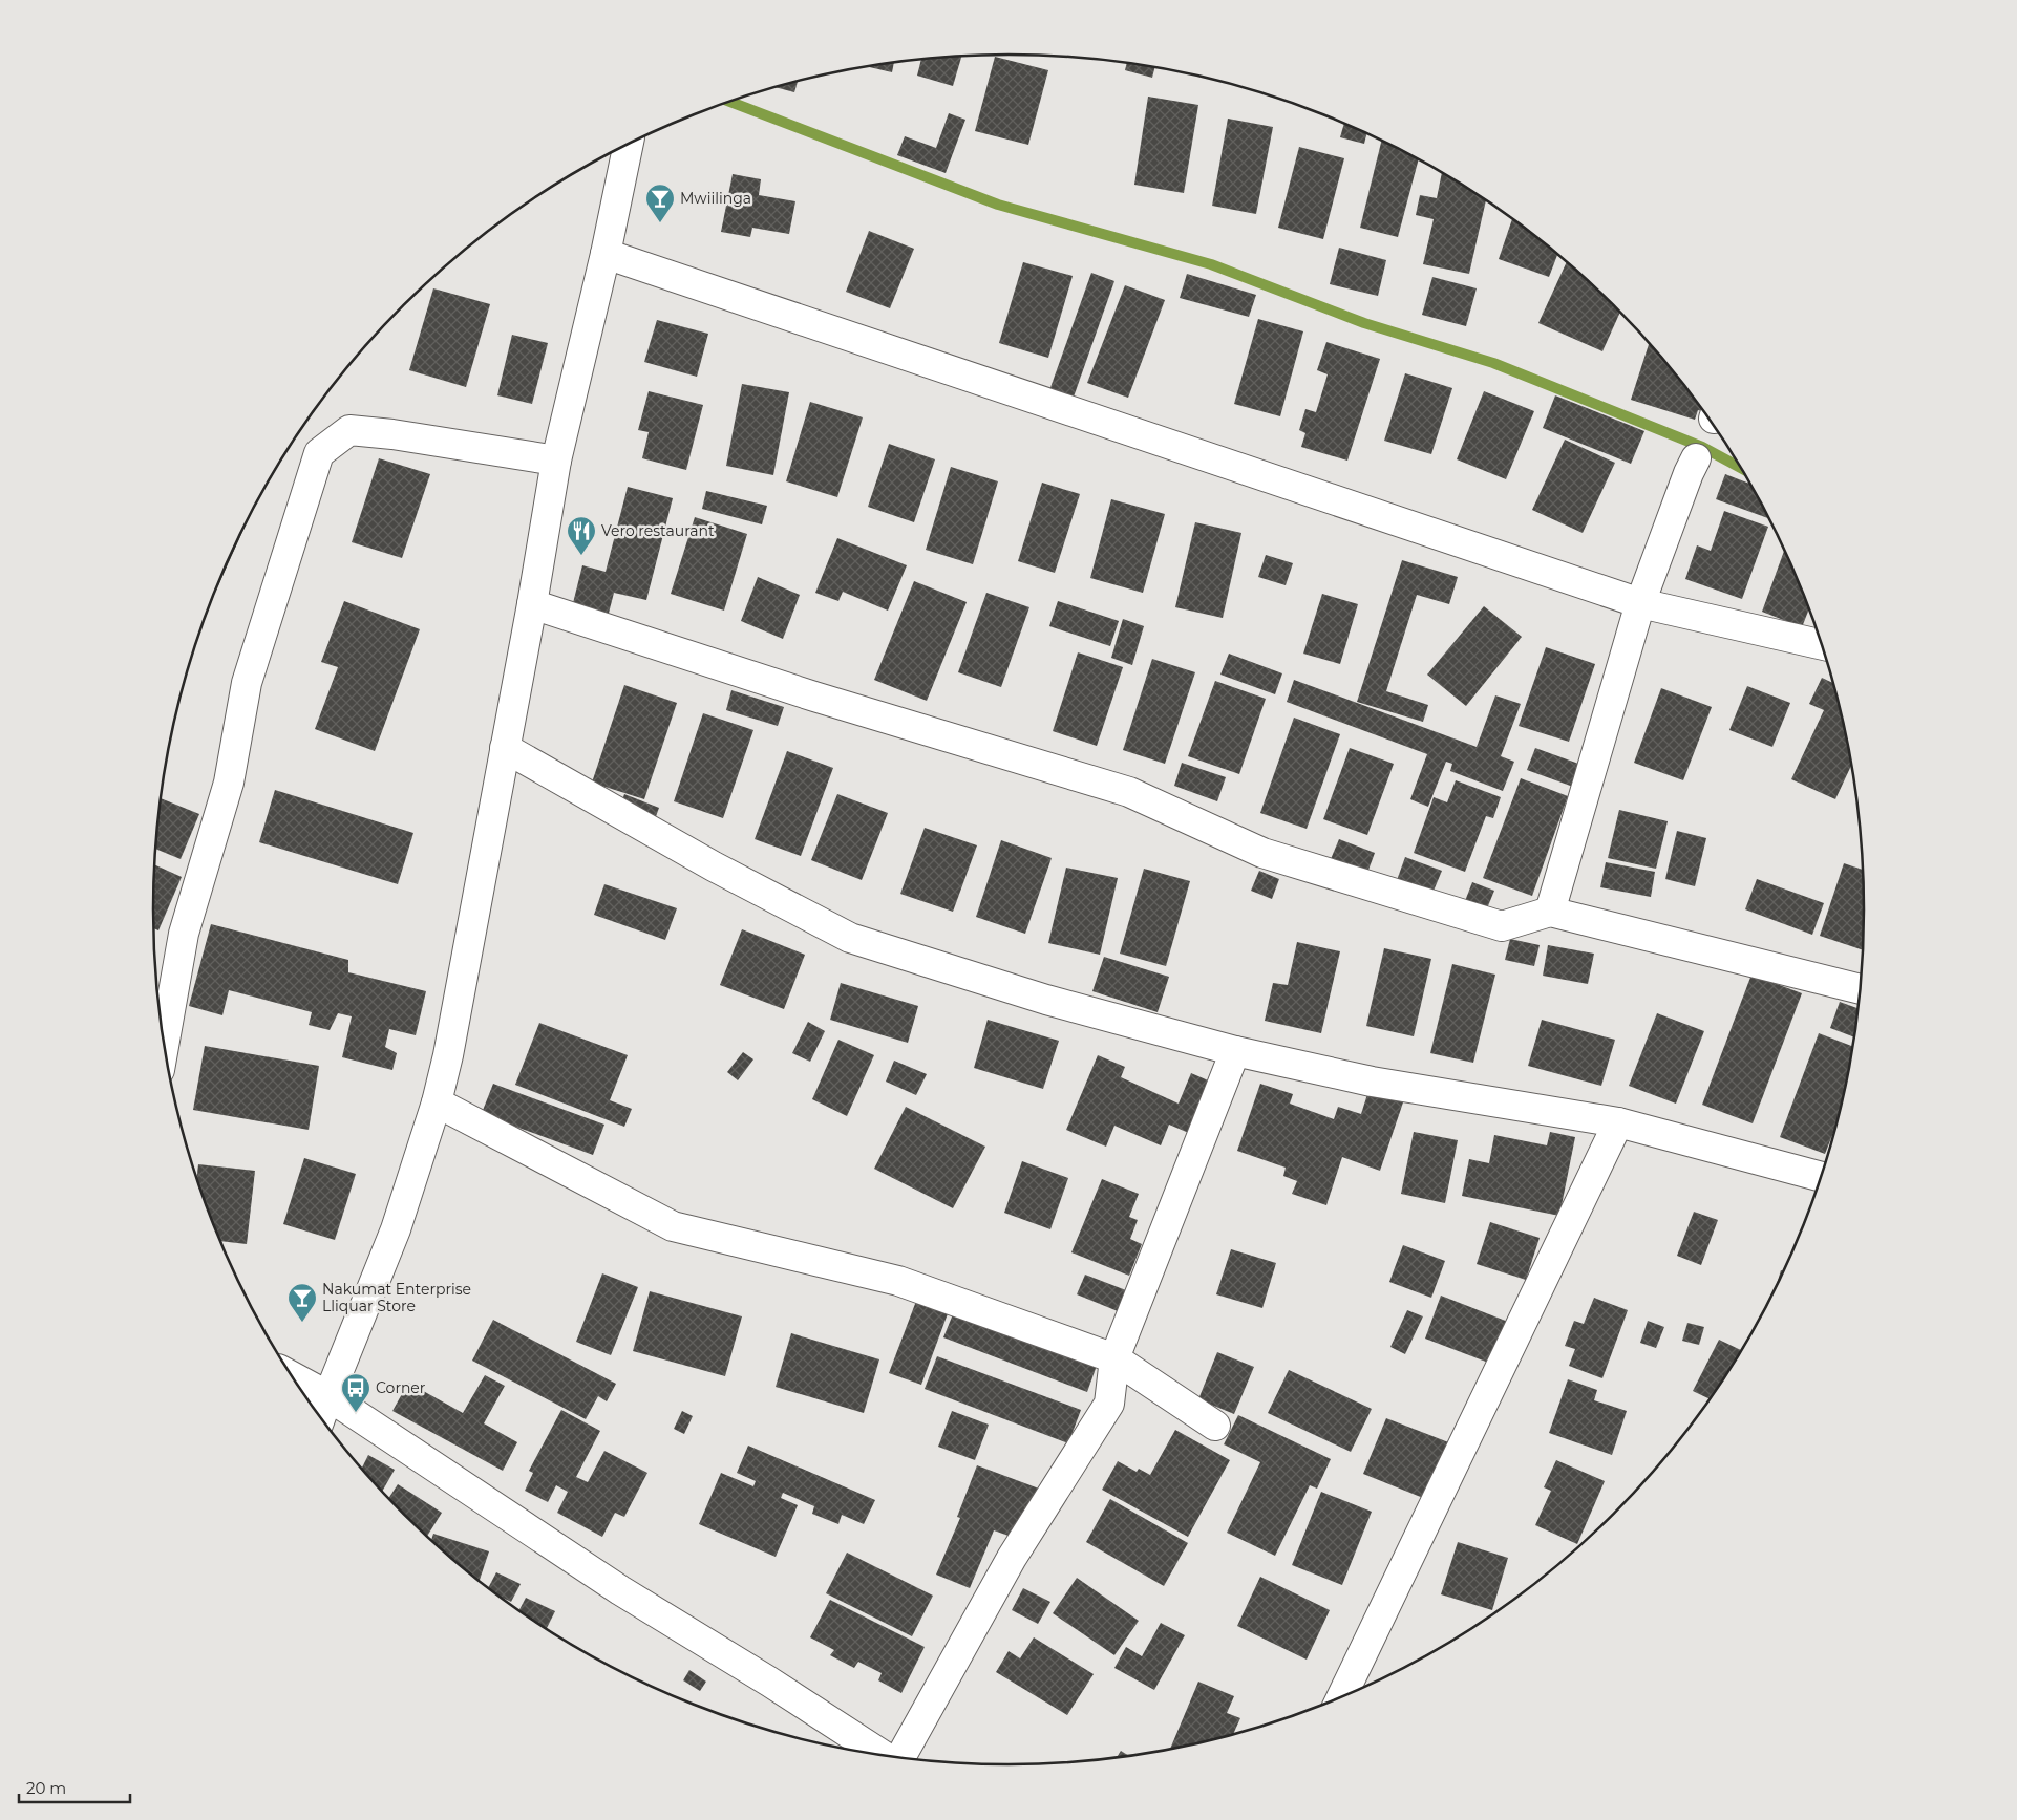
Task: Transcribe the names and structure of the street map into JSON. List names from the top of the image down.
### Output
{
  "places": {
    "bar": ["Mwiilinga", "Nakumat Enterprise Lliquar Store"],
    "restaurant": ["Vero restaurant"],
    "bus stop": ["Corner"]
  },
  "scale_bar": "20 m"
}
